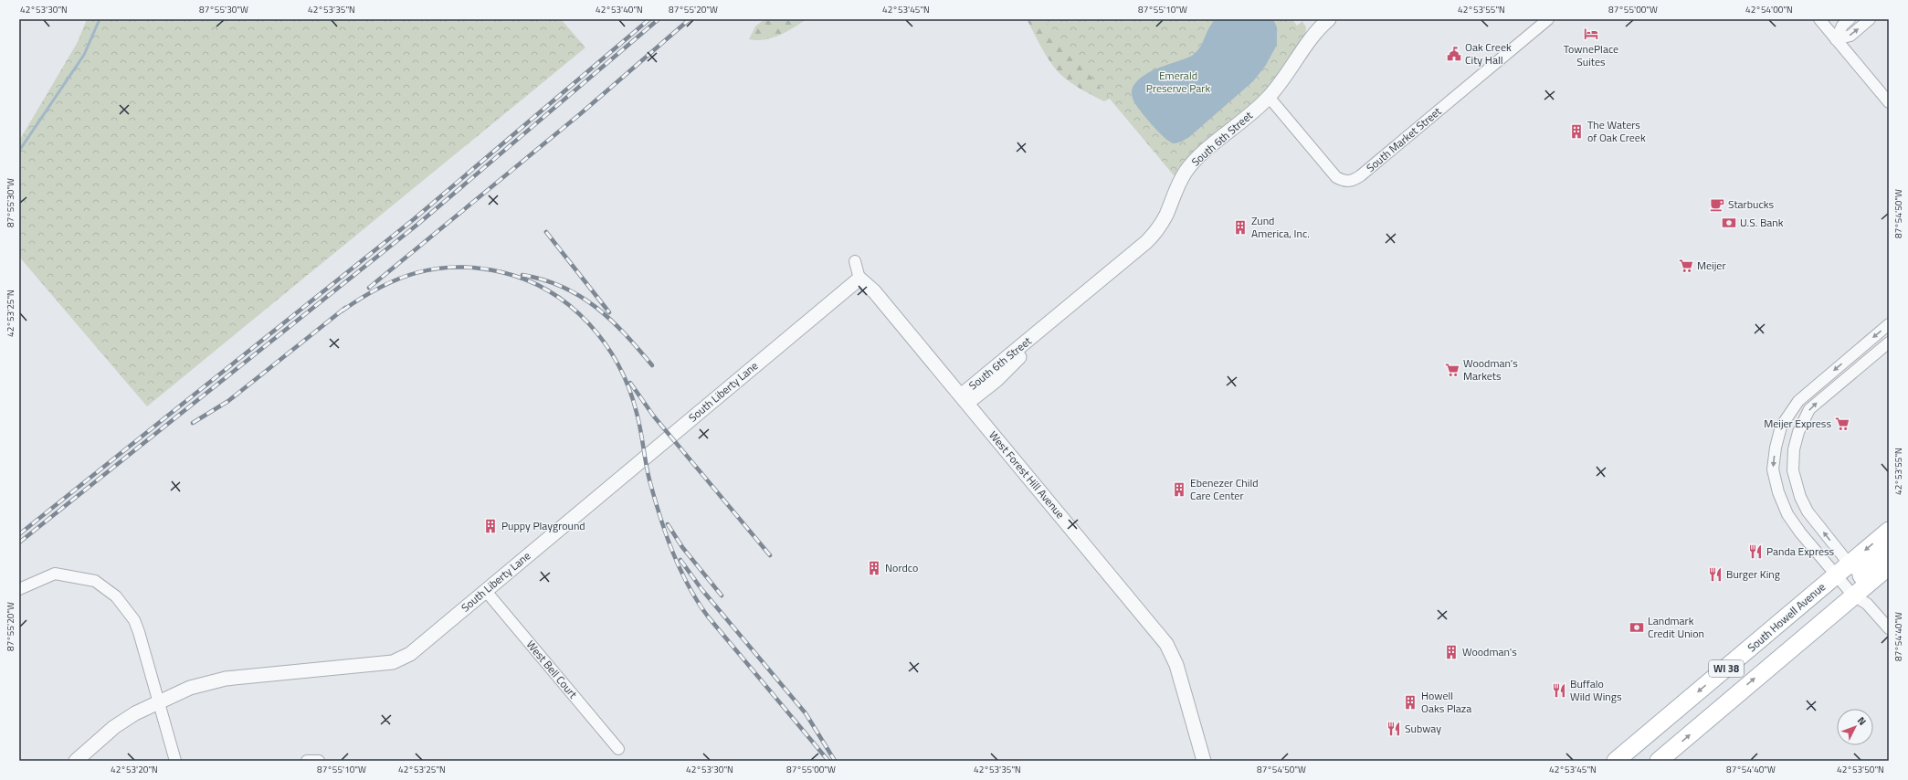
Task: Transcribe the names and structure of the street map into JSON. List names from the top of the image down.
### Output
{
  "streets": {
    "main road": ["South Howell Avenue", "WI 38"],
    "street": [
      "South 6th Street",
      "South Market Street",
      "South Liberty Lane",
      "West Forest Hill Avenue",
      "West Bell Court"
    ]
  },
  "crossings": [
    ["South 6th Street", "South Market Street"],
    ["South 6th Street", "West Forest Hill Avenue"],
    ["South Liberty Lane", "West Forest Hill Avenue"],
    ["South Liberty Lane", "West Bell Court"]
  ],
  "parks": ["Emerald Preserve Park"],
  "places": {
    "hotel": ["TownePlace Suites"],
    "public building": ["Oak Creek City Hall"],
    "building": [
      "The Waters of Oak Creek",
      "Zund America, Inc.",
      "Ebenezer Child Care Center",
      "Puppy Playground",
      "Nordco",
      "Woodman's",
      "Howell Oaks Plaza"
    ],
    "cafe": ["Starbucks"],
    "bank": ["U.S. Bank", "Landmark Credit Union"],
    "supermarket": ["Meijer", "Woodman's Markets", "Meijer Express"],
    "restaurant": [
      "Panda Express",
      "Burger King",
      "Buffalo Wild Wings",
      "Subway"
    ]
  },
  "north": "top right",
  "coordinates": [
    "42°53'30\"N",
    "87°55'30\"W",
    "42°53'35\"N",
    "42°53'40\"N",
    "87°55'20\"W",
    "42°53'45\"N",
    "87°55'10\"W",
    "42°53'55\"N",
    "87°55'00\"W",
    "42°54'00\"N",
    "87°54'50\"W",
    "42°53'25\"N",
    "87°54'40\"W",
    "42°53'20\"N",
    "42°53'50\"N"
  ]
}
